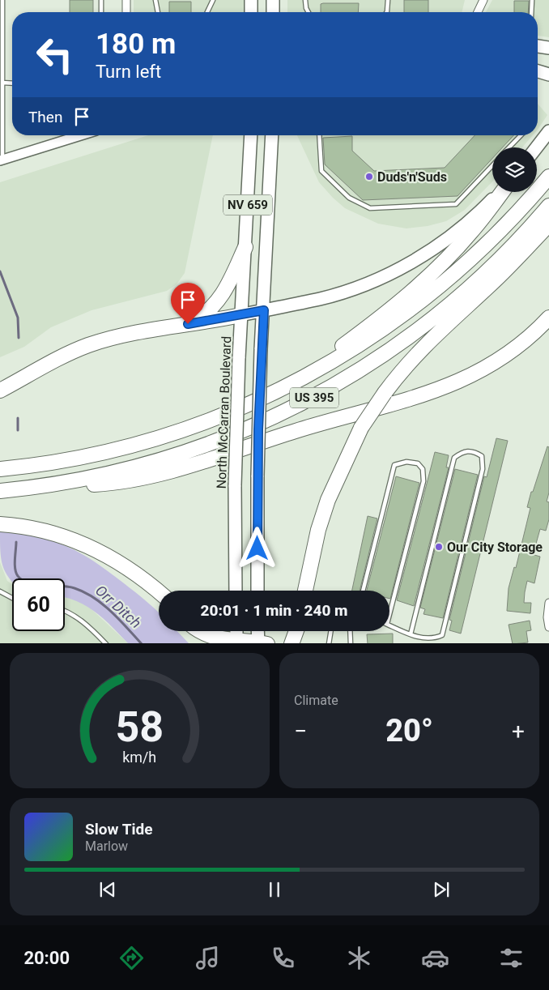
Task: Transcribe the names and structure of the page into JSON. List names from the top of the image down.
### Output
{
  "streets": {
    "highway": ["US 395"],
    "main road": ["NV 659", "North McCarran Boulevard"]
  },
  "water": ["Orr Ditch"],
  "places": ["Duds'n'Suds", "Our City Storage"],
  "page": {
    "turn": ["180 m", "Turn left"],
    "then": "Then",
    "limit": "60",
    "trip": "20:01 · 1 min · 240 m",
    "tile": "Climate",
    "heat": ["−", "20°", "+"],
    "song": ["Slow Tide", "Marlow"],
    "tabs": "20:00",
    "gauge": ["58", "km/h"]
  }
}
